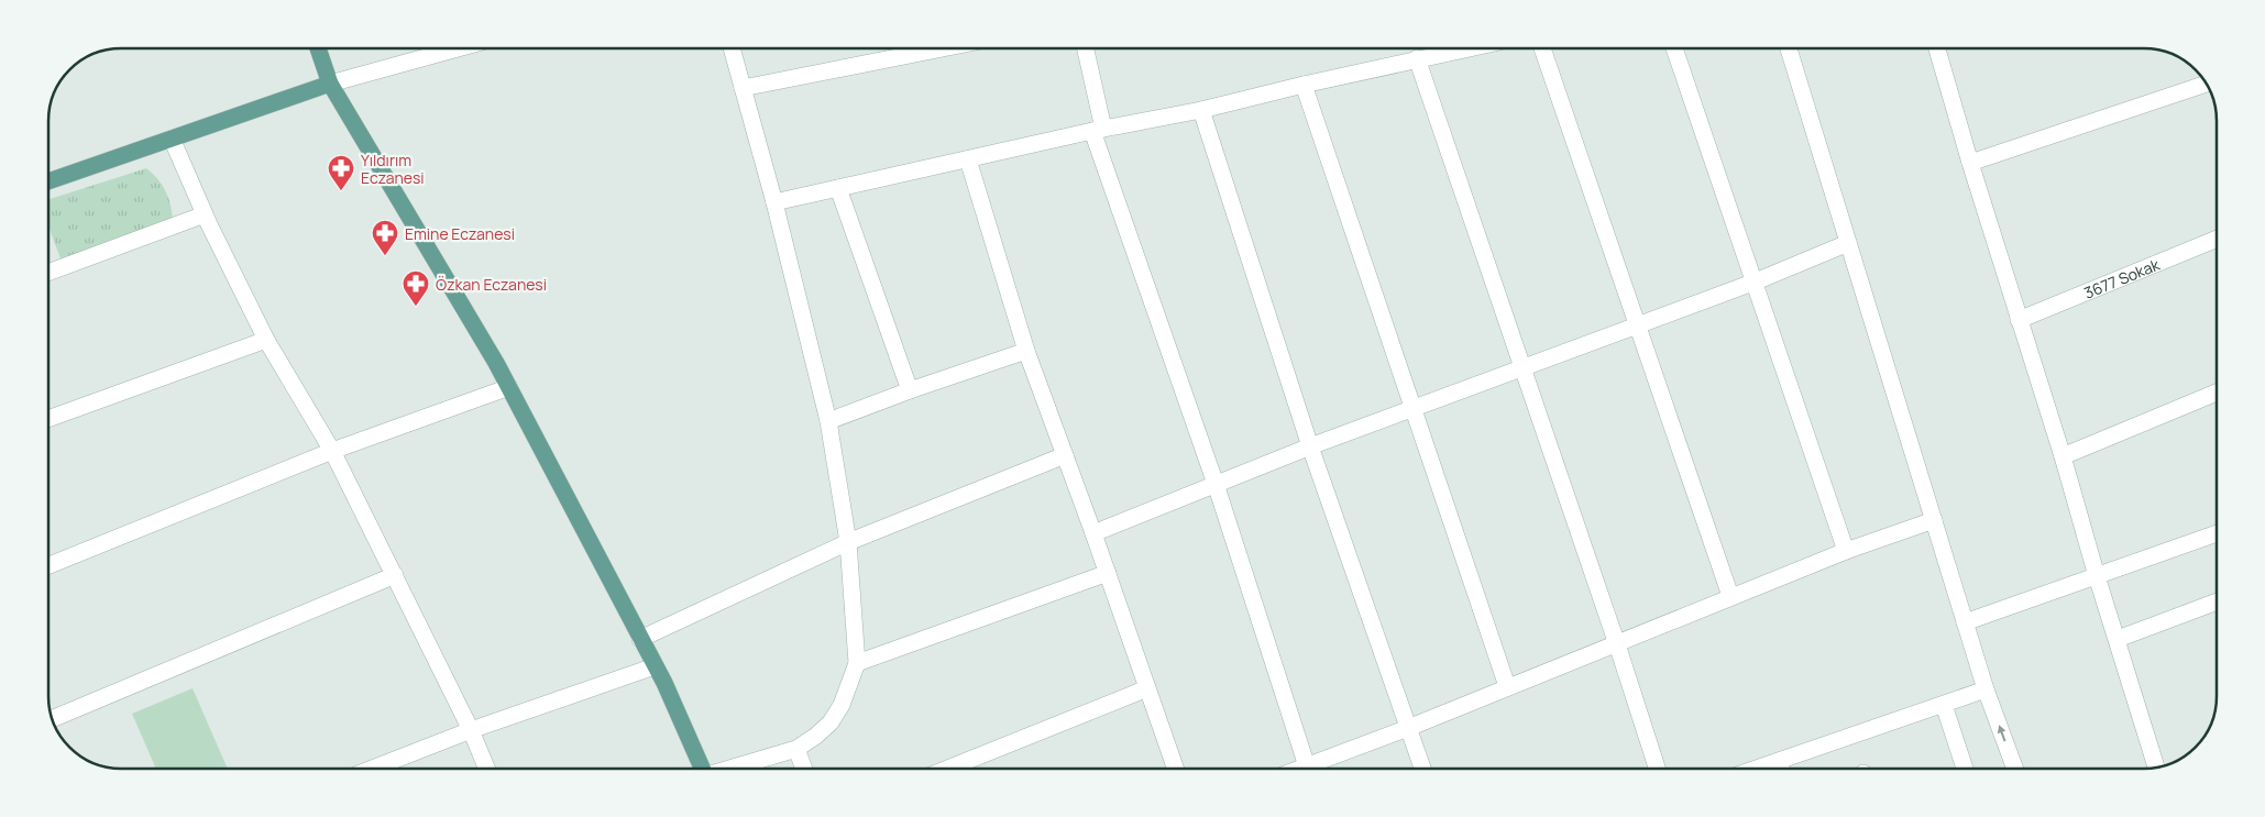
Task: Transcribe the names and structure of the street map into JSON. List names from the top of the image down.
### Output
{
  "streets": {
    "street": ["3677 Sokak"]
  },
  "places": {
    "pharmacy": ["Yıldırım Eczanesi", "Emine Eczanesi", "Özkan Eczanesi"]
  }
}
